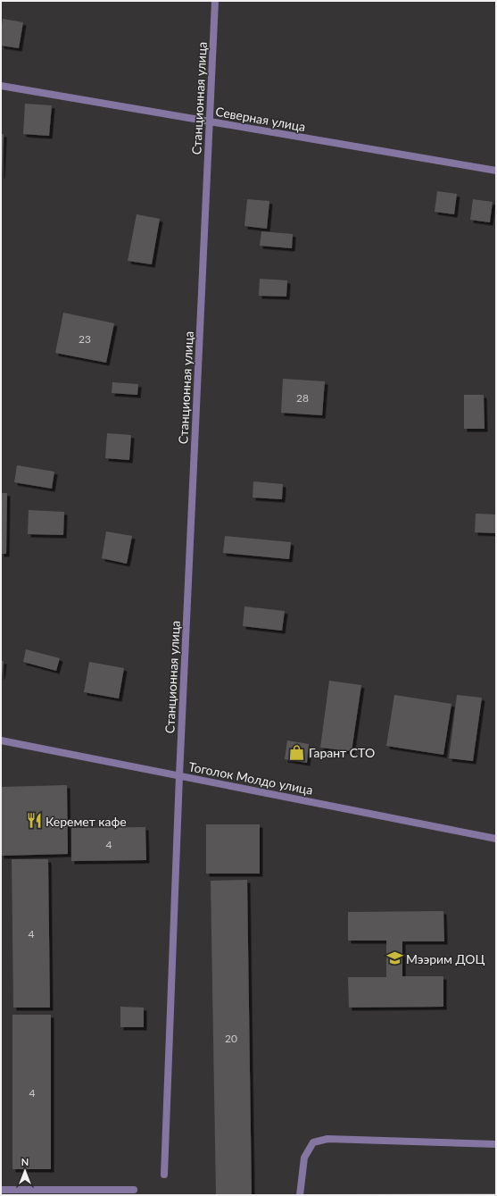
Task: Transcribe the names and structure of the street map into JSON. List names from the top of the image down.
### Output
{
  "streets": {
    "street": ["Станционная улица", "Северная улица", "Тоголок Молдо улица"]
  },
  "crossings": [
    ["Станционная улица", "Северная улица"],
    ["Станционная улица", "Тоголок Молдо улица"]
  ],
  "places": {
    "shop": ["Гарант СТО"],
    "restaurant": ["Керемет кафе"],
    "school or university": ["Мээрим ДОЦ"]
  },
  "house_numbers": [
    "23",
    "28",
    "4",
    "4",
    "20",
    "4"
  ],
  "north": "top"
}
